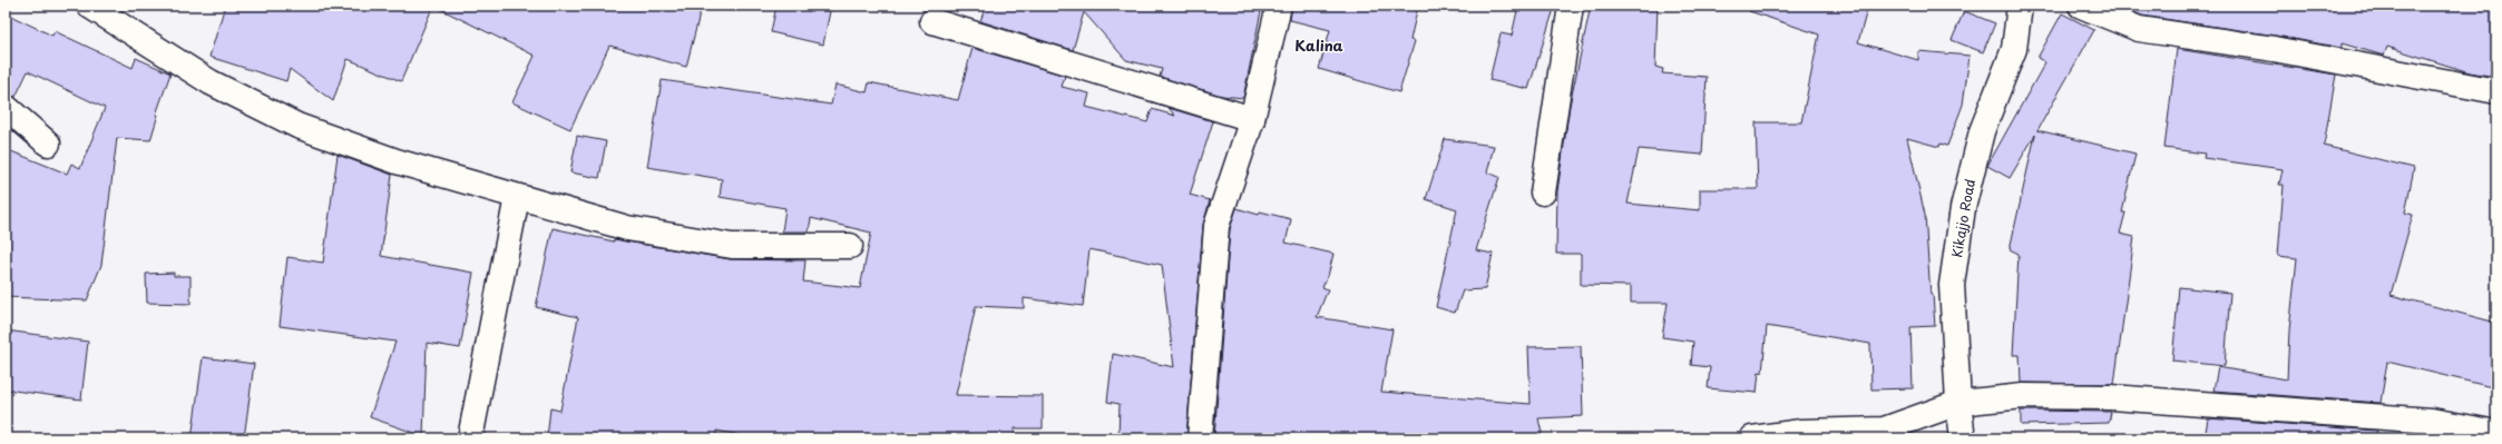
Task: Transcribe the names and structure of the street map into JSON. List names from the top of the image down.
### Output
{
  "streets": {
    "street": ["Kikajjo Road"]
  },
  "districts": ["Kalina"]
}
